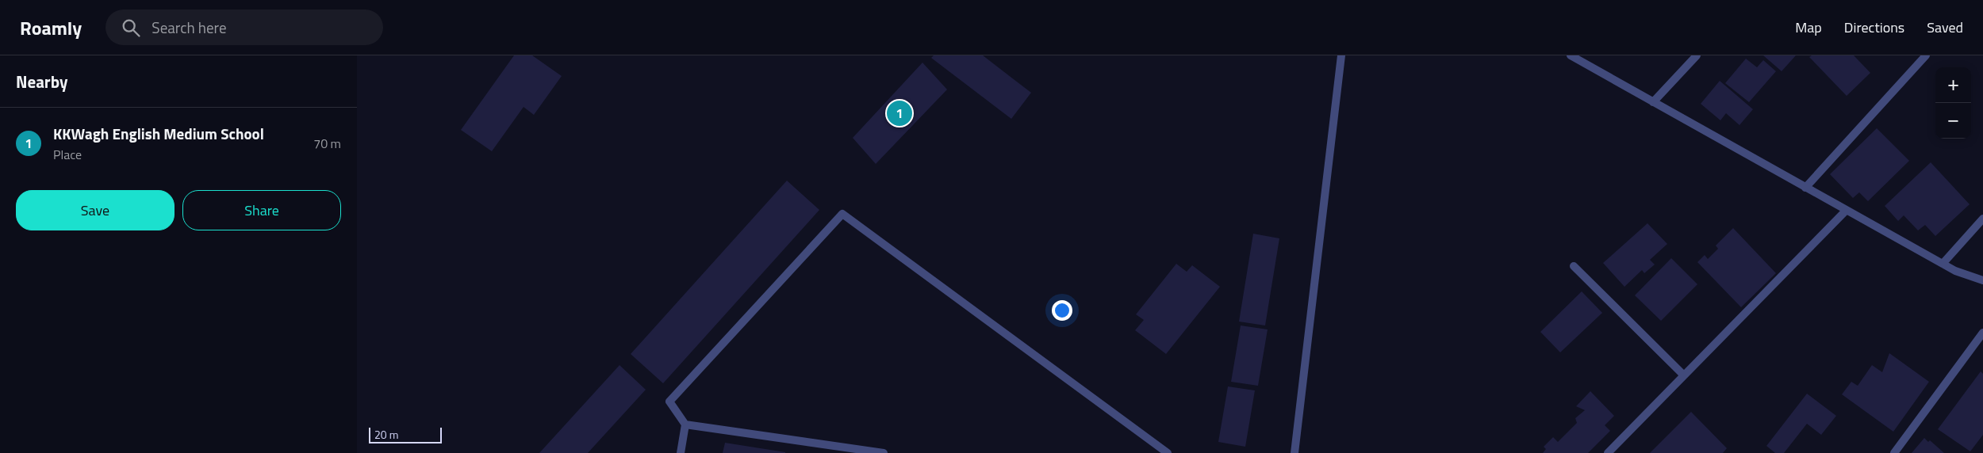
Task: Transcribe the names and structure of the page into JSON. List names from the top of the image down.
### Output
{
  "scale_bar": "20 m",
  "page": {
    "header": "Roamly",
    "search": "Search here",
    "nav": ["Map", "Directions", "Saved"],
    "heading": "Nearby",
    "map_buttons": ["+", "−"],
    "pins": "1",
    "list": [
      {
        "mark": "1",
        "name": "KKWagh English Medium School",
        "note": "Place",
        "value": "70 m"
      }
    ],
    "buttons": ["Save", "Share"],
    "scale": "20 m"
  }
}
